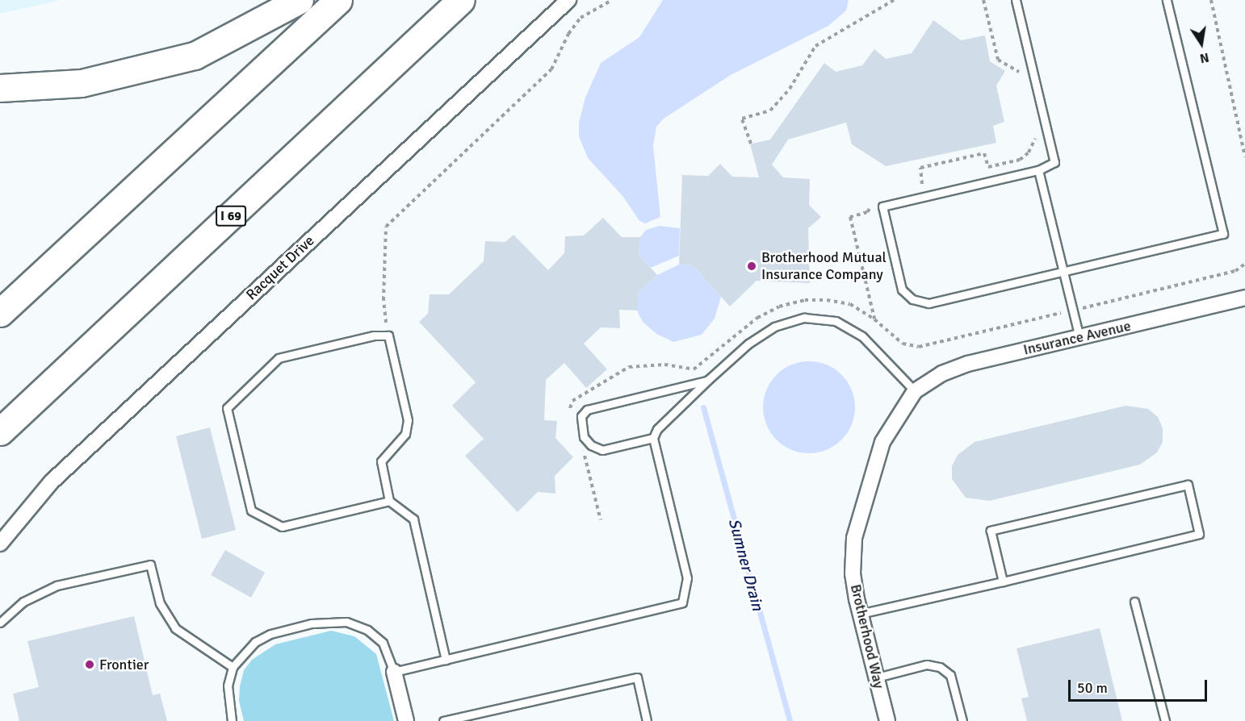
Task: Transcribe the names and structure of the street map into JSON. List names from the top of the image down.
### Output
{
  "streets": {
    "highway": ["I 69"],
    "street": ["Racquet Drive", "Insurance Avenue", "Brotherhood Way"]
  },
  "crossings": [
    ["Insurance Avenue", "Brotherhood Way"]
  ],
  "water": ["Sumner Drain"],
  "places": ["Brotherhood Mutual Insurance Company", "Frontier"],
  "scale_bar": "50 m",
  "north": "bottom"
}
